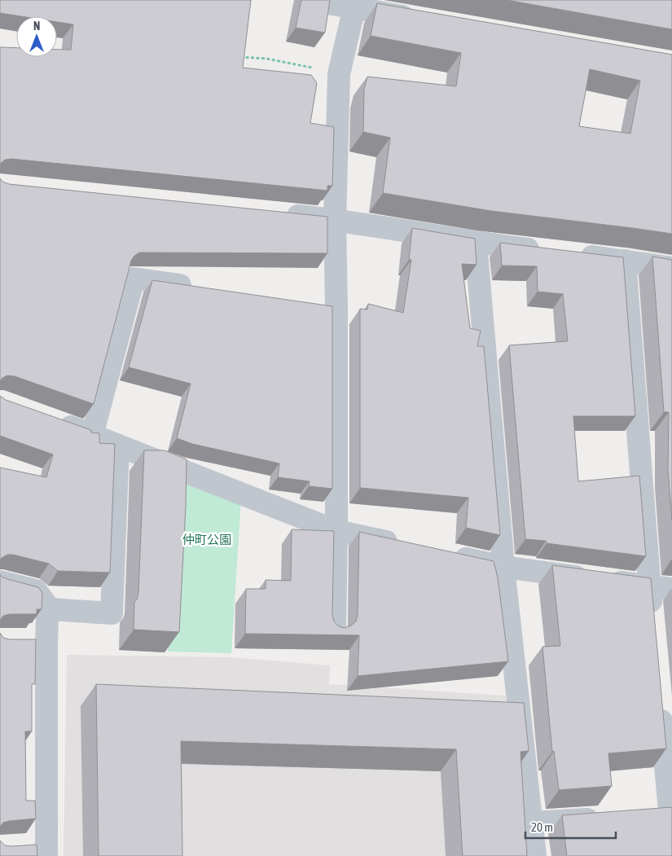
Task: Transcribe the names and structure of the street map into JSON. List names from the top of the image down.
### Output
{
  "parks": ["仲町公園"],
  "scale_bar": "20 m",
  "north": "top"
}
